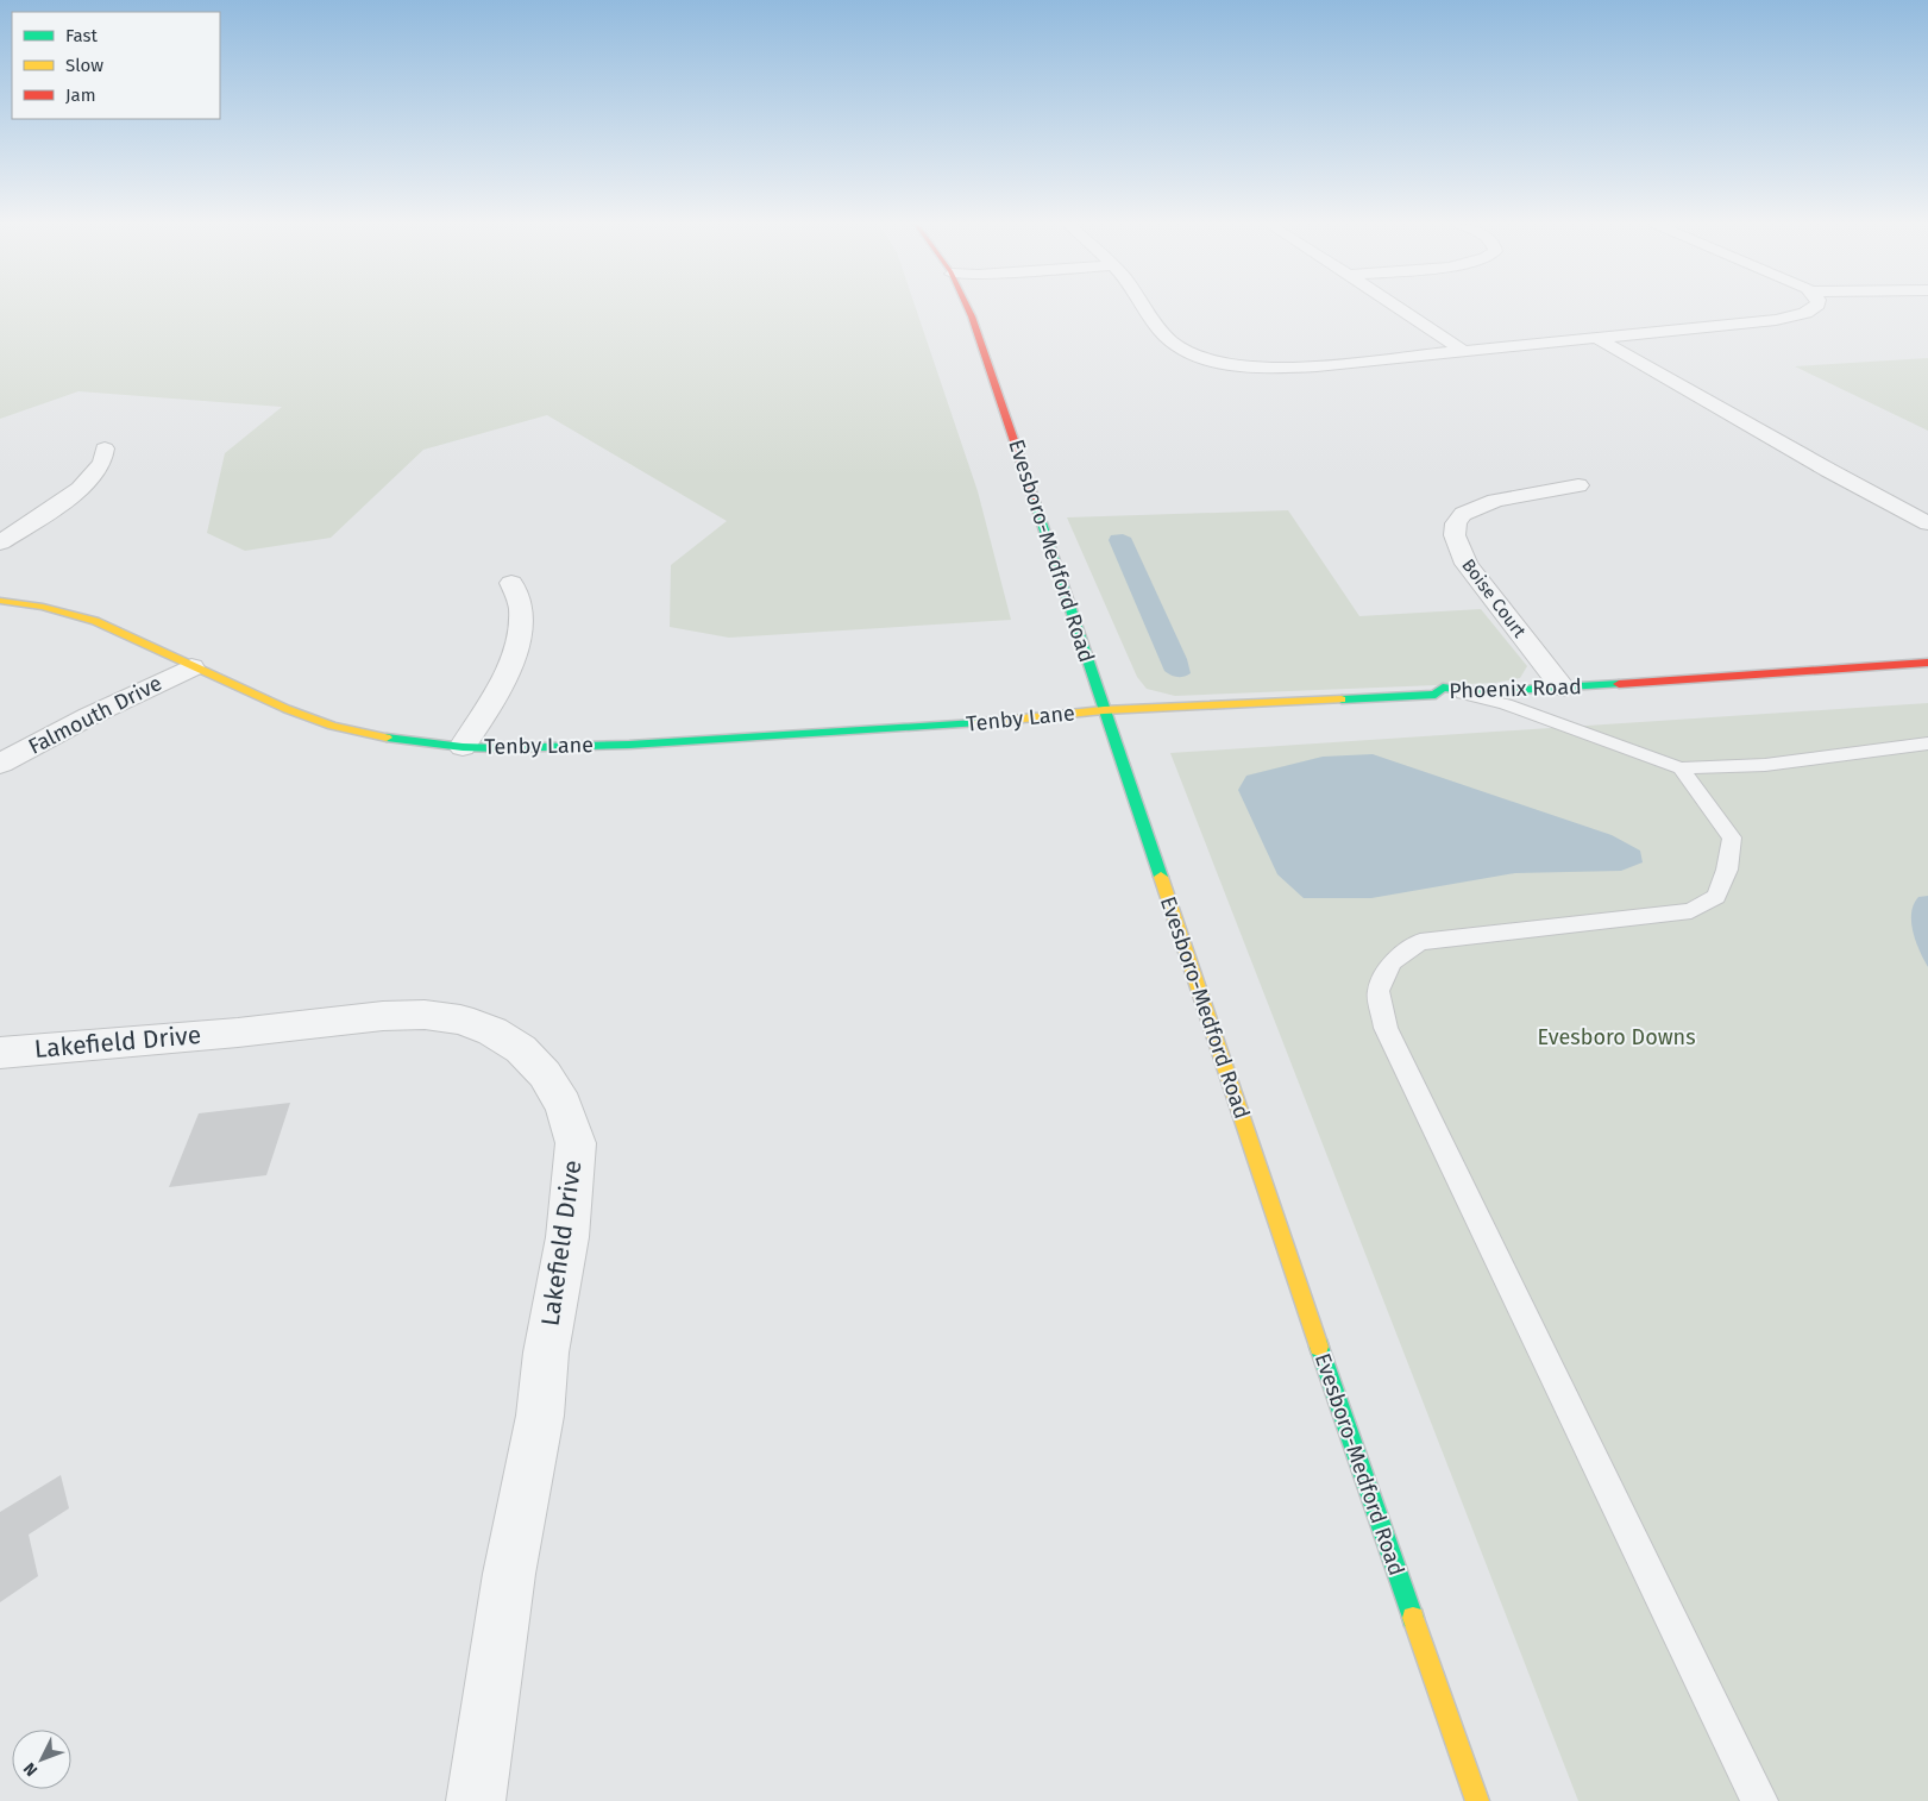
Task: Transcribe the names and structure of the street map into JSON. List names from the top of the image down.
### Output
{
  "streets": {
    "street": [
      "Evesboro-Medford Road",
      "Boise Court",
      "Phoenix Road",
      "Falmouth Drive",
      "Tenby Lane",
      "Lakefield Drive"
    ]
  },
  "crossings": [
    ["Evesboro-Medford Road", "Phoenix Road"],
    ["Evesboro-Medford Road", "Tenby Lane"],
    ["Boise Court", "Phoenix Road"],
    ["Phoenix Road", "Tenby Lane"],
    ["Falmouth Drive", "Tenby Lane"]
  ],
  "parks": ["Evesboro Downs"],
  "legend": ["Fast", "Slow", "Jam"],
  "north": "bottom left"
}
